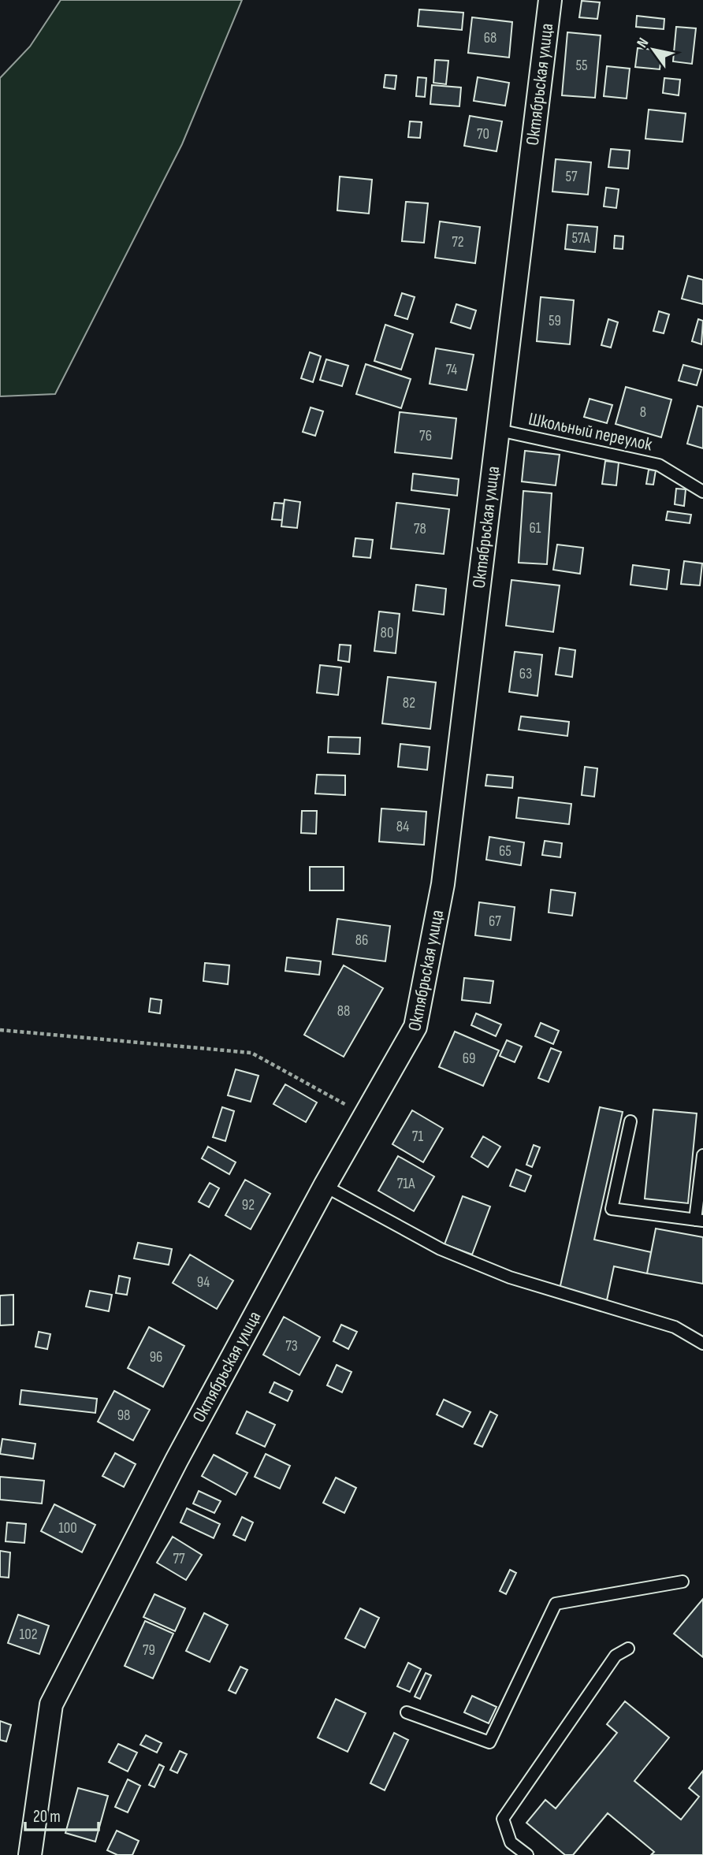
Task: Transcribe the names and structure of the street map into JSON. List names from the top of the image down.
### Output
{
  "streets": {
    "street": ["Октябрьская улица"],
    "lane": ["Школьный переулок"]
  },
  "crossings": [
    ["Октябрьская улица", "Школьный переулок"]
  ],
  "house_numbers": [
    "68",
    "55",
    "70",
    "57",
    "57А",
    "72",
    "59",
    "74",
    "8",
    "76",
    "61",
    "78",
    "80",
    "63",
    "82",
    "84",
    "65",
    "67",
    "86",
    "88",
    "69",
    "71",
    "71А",
    "92",
    "94",
    "73",
    "96",
    "98",
    "100",
    "77",
    "102",
    "79"
  ],
  "scale_bar": "20 m",
  "north": "top left"
}
